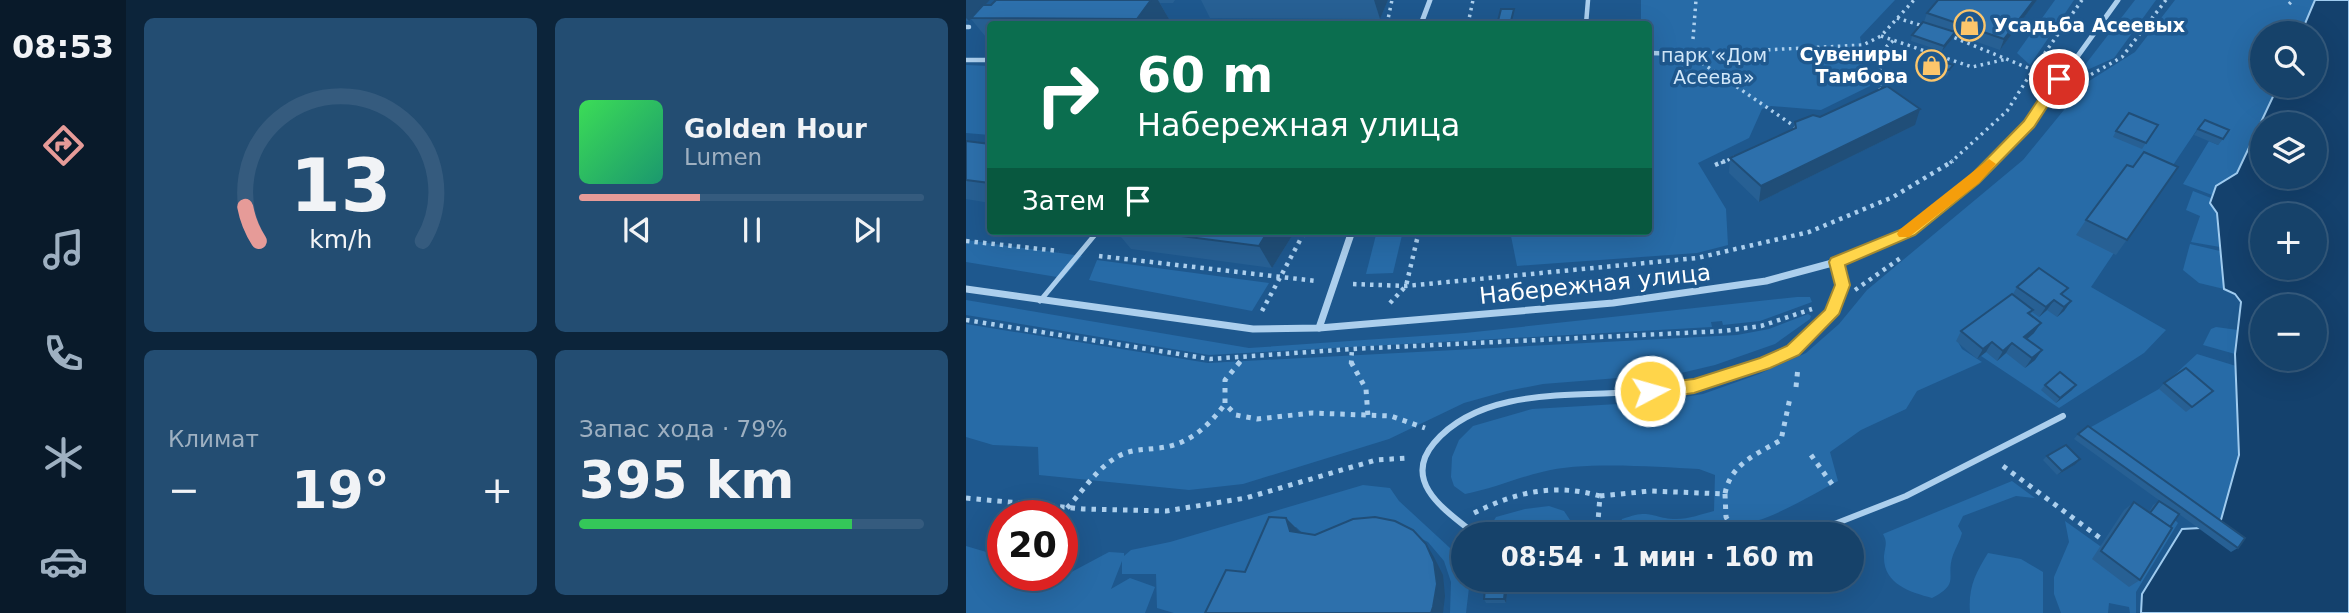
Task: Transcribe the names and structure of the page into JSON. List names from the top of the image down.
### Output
{
  "streets": {
    "street": ["Набережная улица"]
  },
  "parks": ["парк «Дом Асеева»"],
  "places": {
    "shop": ["Усадьба Асеевых", "Сувениры Тамбова"]
  },
  "page": {
    "tabs": "08:53",
    "map_buttons": ["+", "−"],
    "turn": ["60 m", "Набережная улица"],
    "song": ["Golden Hour", "Lumen"],
    "then": "Затем",
    "tile": [
      "Климат",
      ["Запас хода · 79%", "395 km"]
    ],
    "heat": ["−", "19°", "+"],
    "limit": "20",
    "trip": "08:54 · 1 мин · 160 m",
    "gauge": ["13", "km/h"]
  }
}
